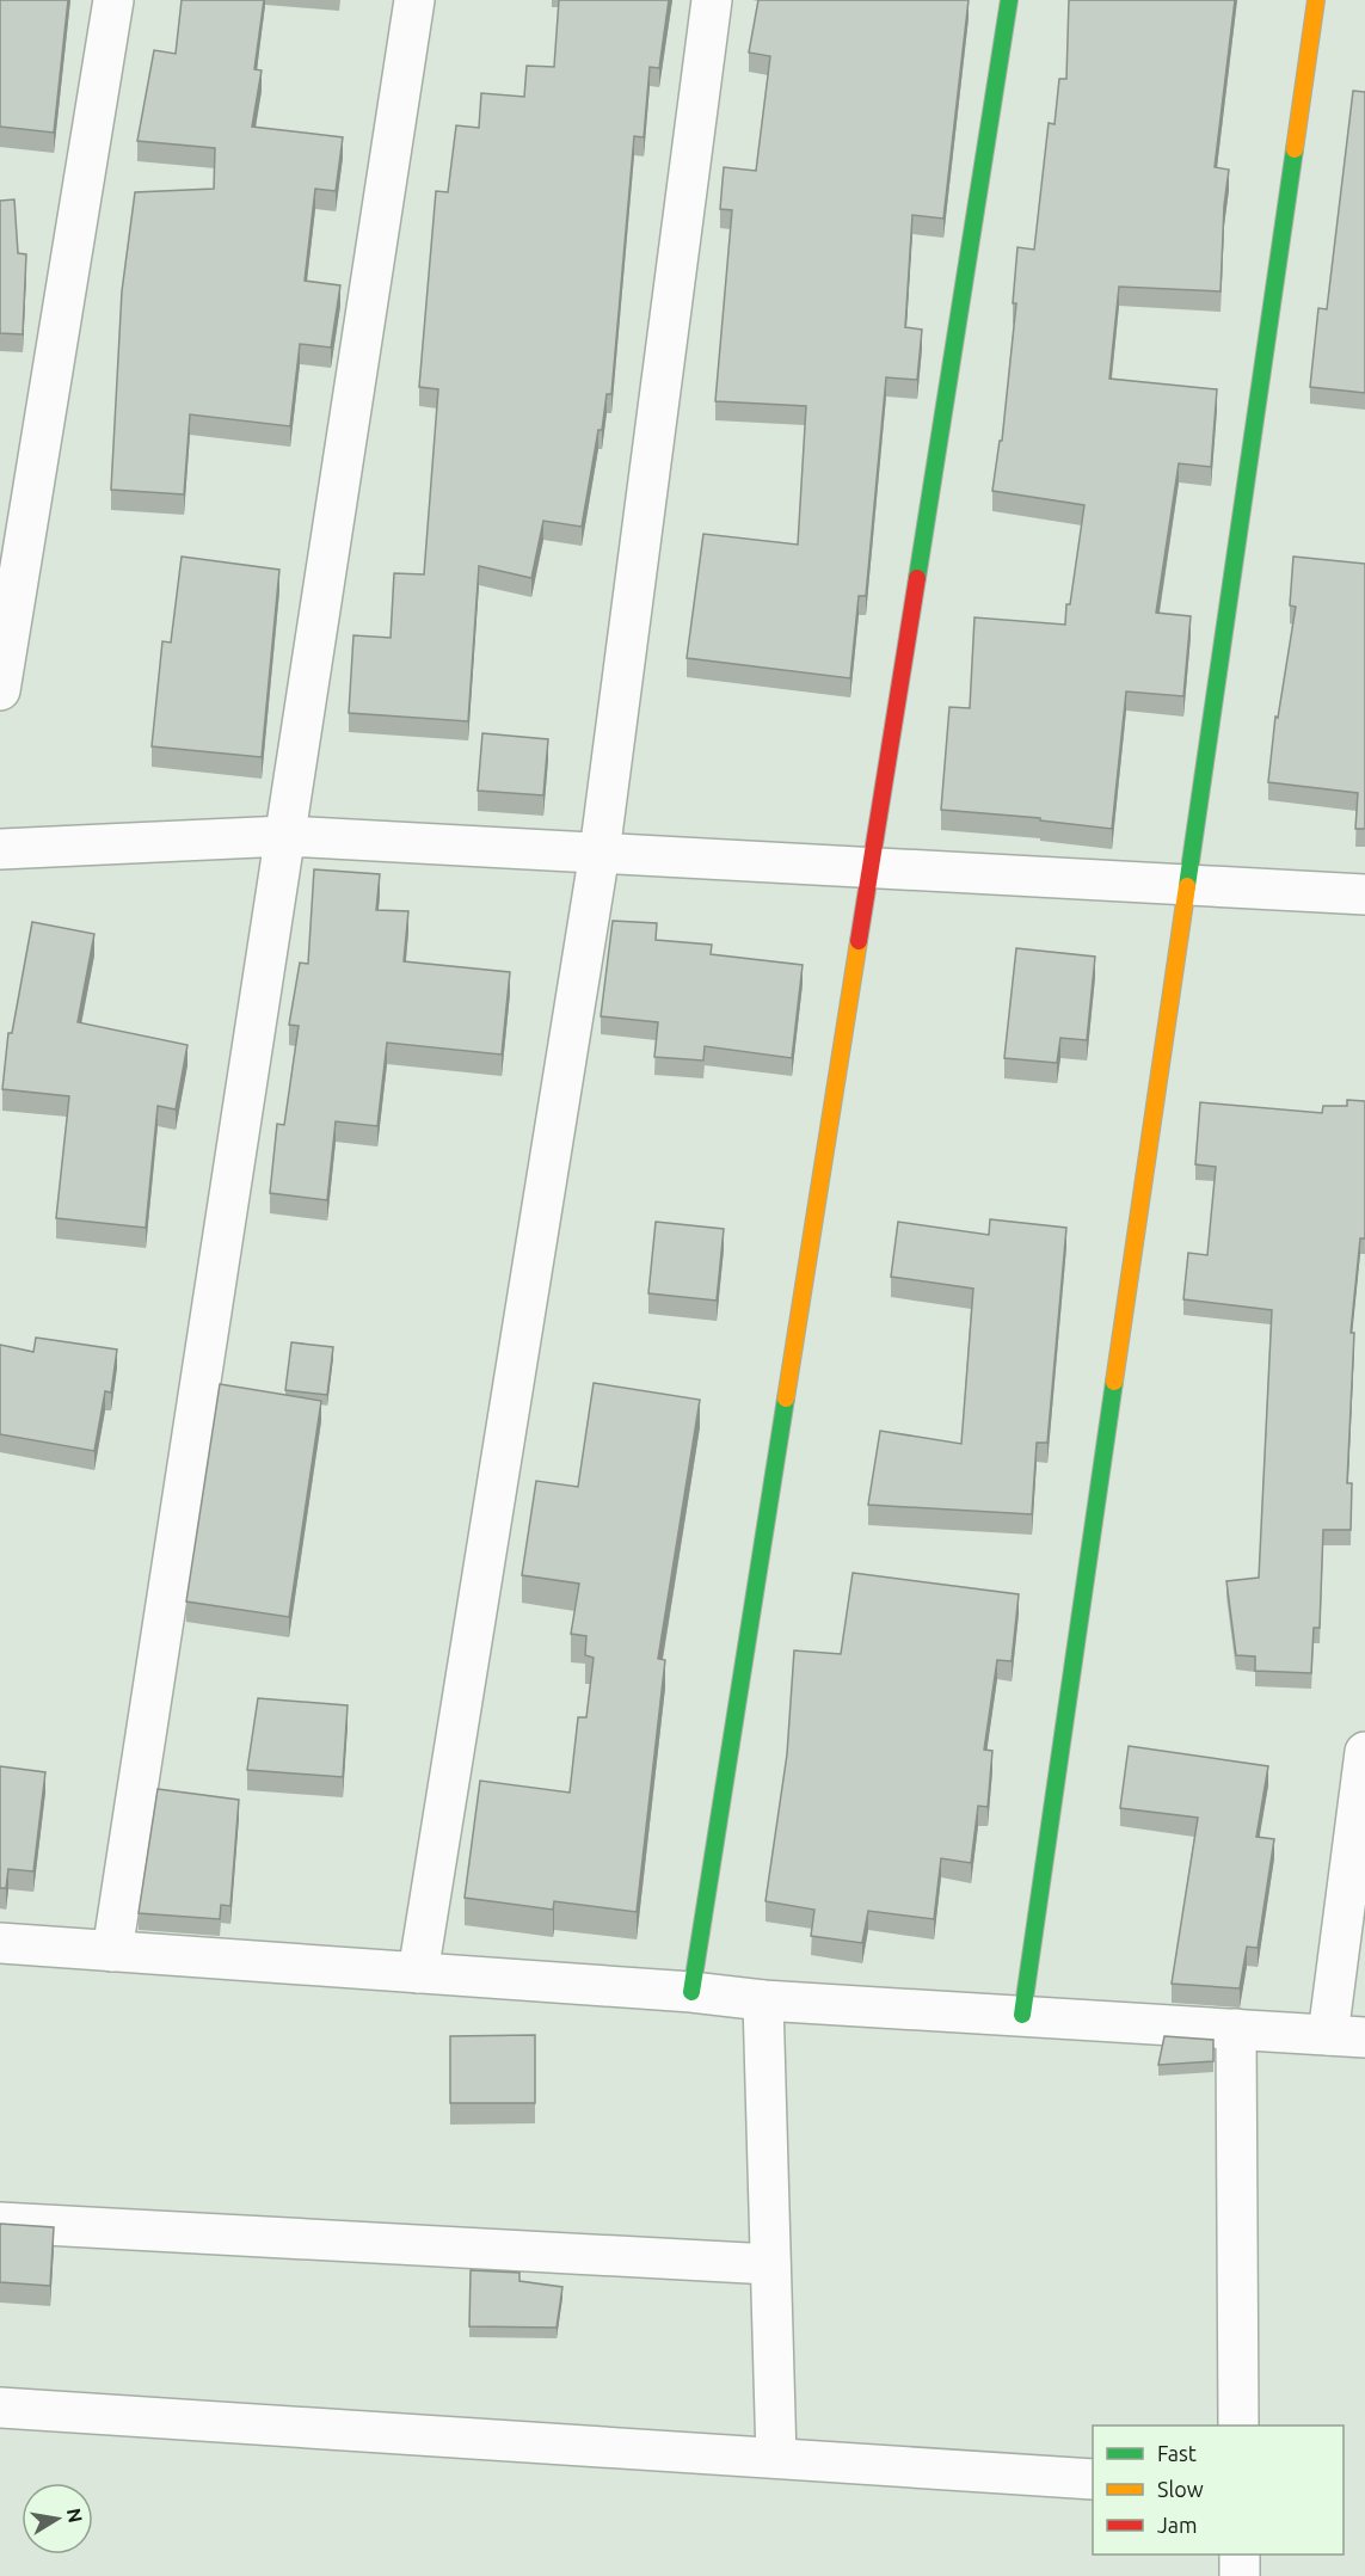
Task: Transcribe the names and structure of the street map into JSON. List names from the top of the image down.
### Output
{
  "legend": ["Fast", "Slow", "Jam"],
  "north": "right"
}
